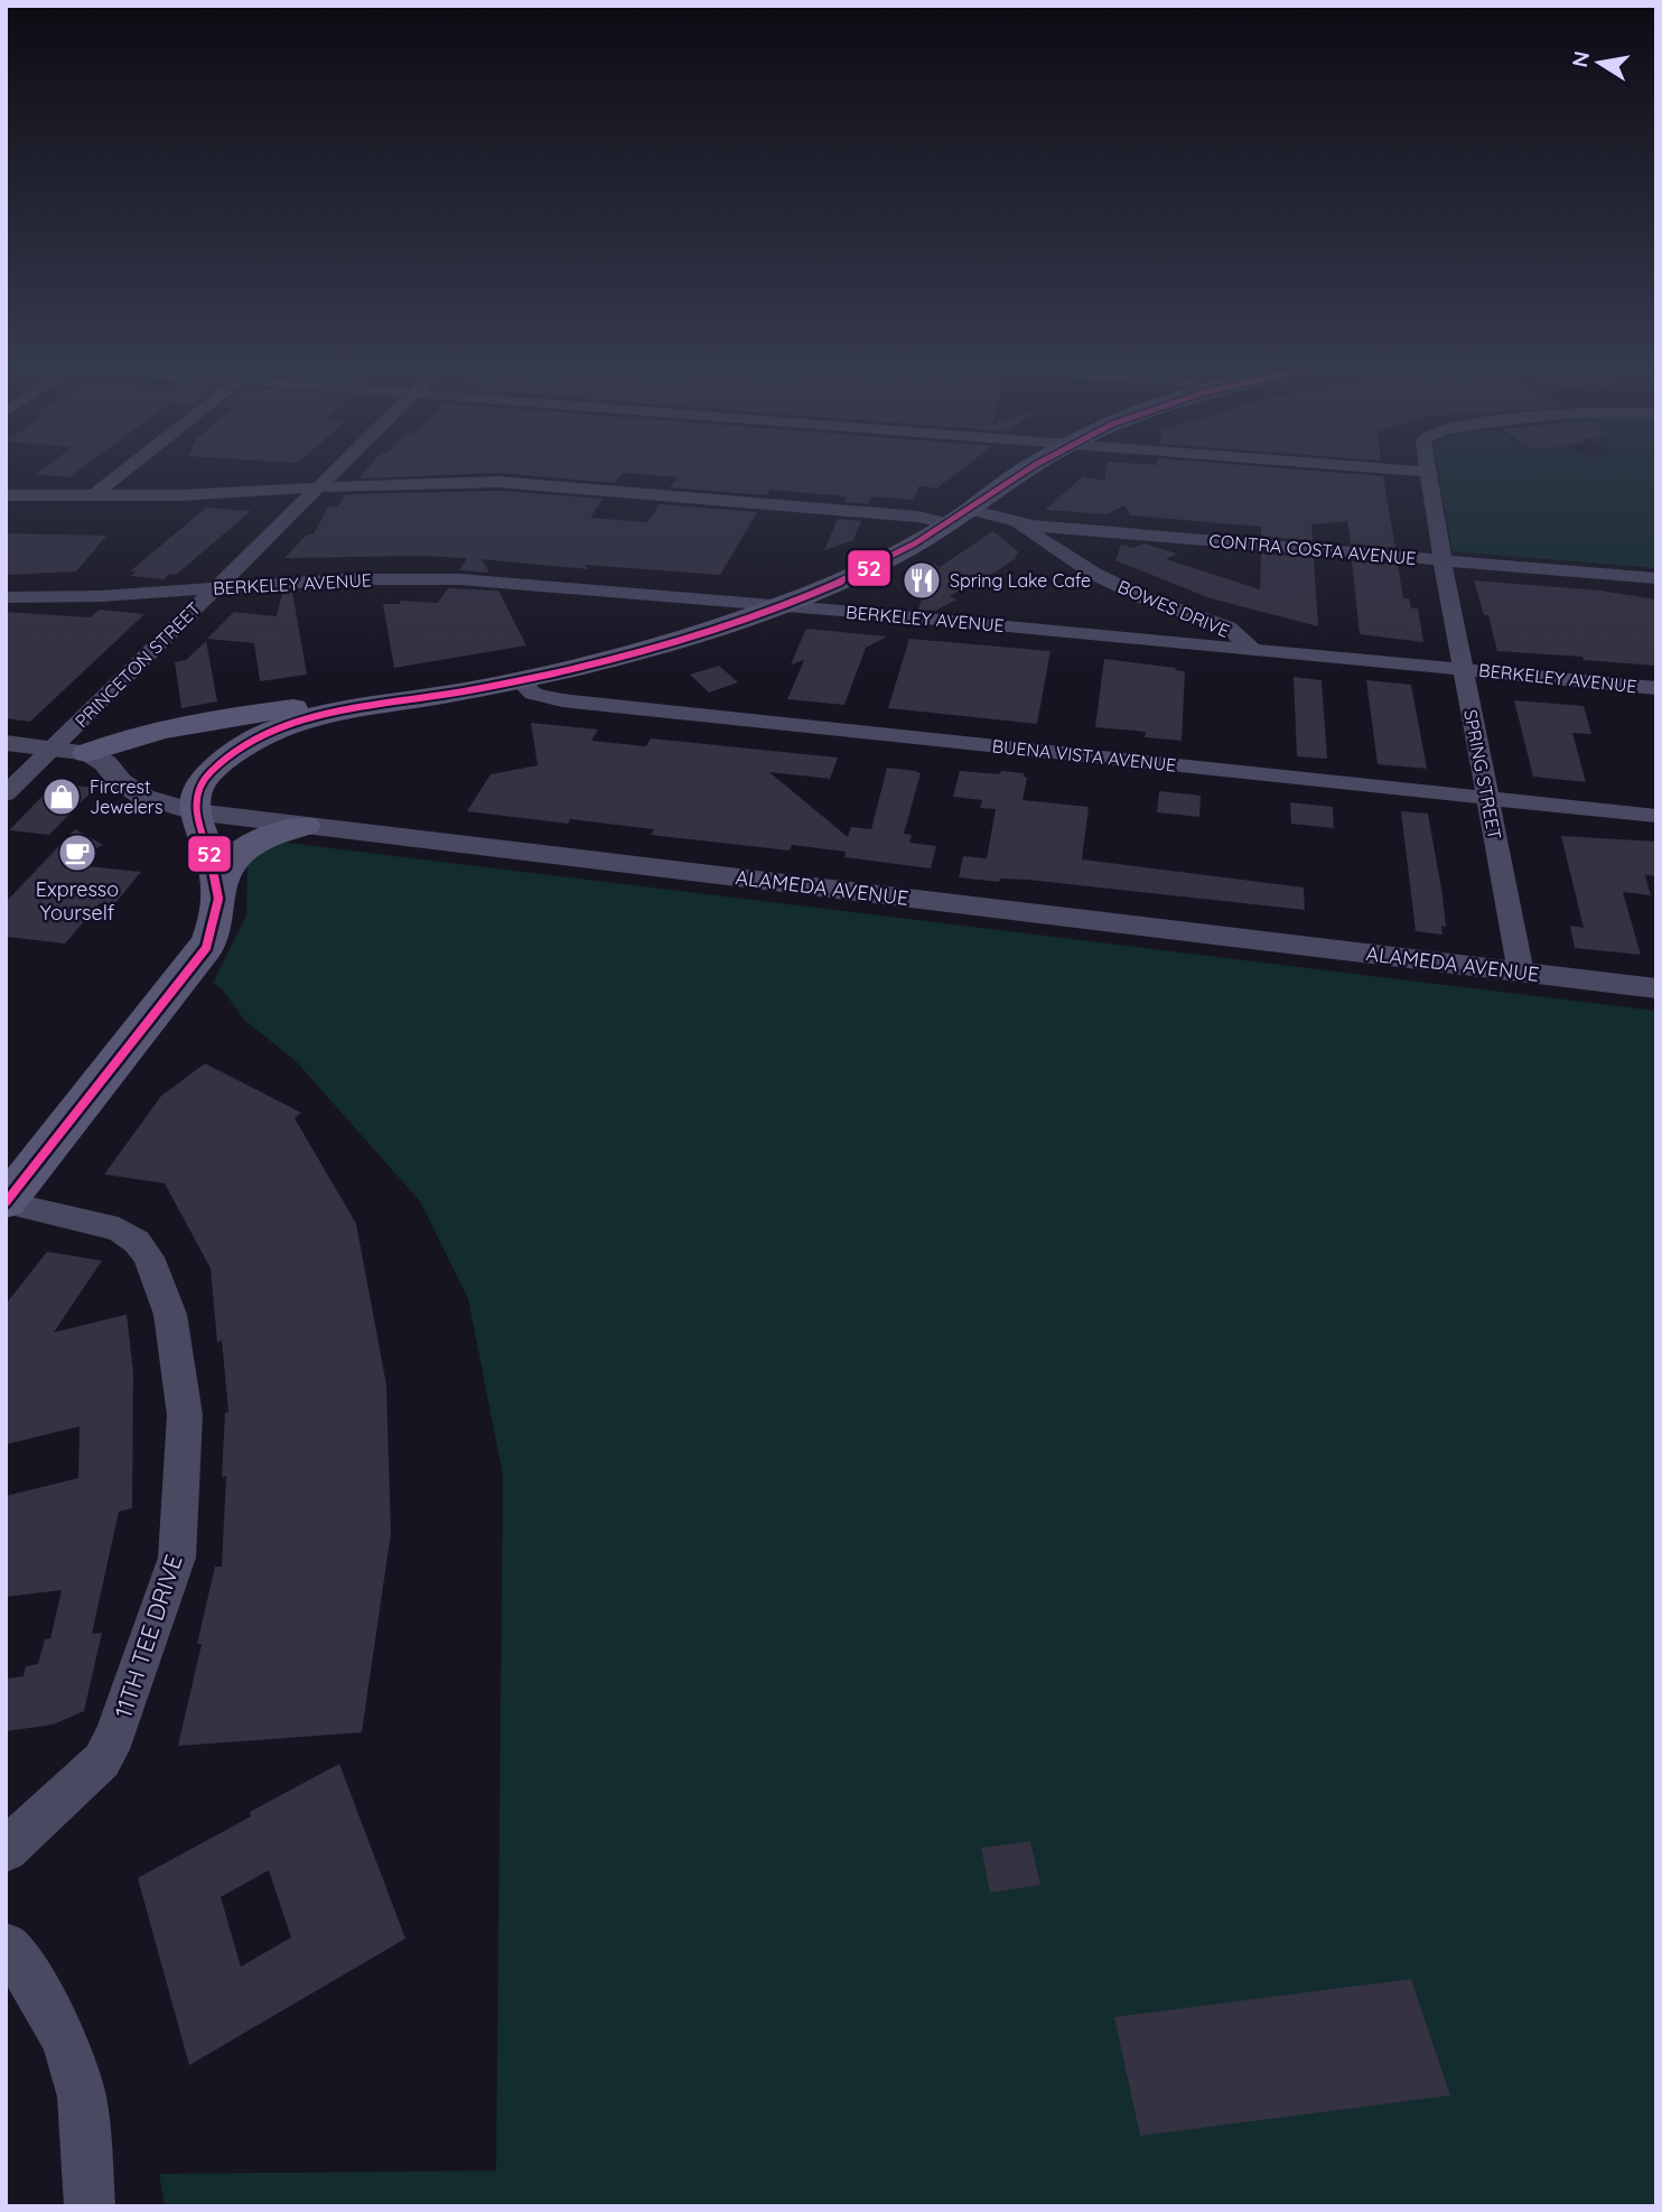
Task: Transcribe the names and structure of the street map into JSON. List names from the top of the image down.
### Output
{
  "streets": {
    "street": [
      "CONTRA COSTA AVENUE",
      "BERKELEY AVENUE",
      "BOWES DRIVE",
      "PRINCETON STREET",
      "BUENA VISTA AVENUE",
      "SPRING STREET",
      "ALAMEDA AVENUE",
      "11TH TEE DRIVE"
    ]
  },
  "crossings": [
    ["CONTRA COSTA AVENUE", "BOWES DRIVE"],
    ["CONTRA COSTA AVENUE", "PRINCETON STREET"],
    ["CONTRA COSTA AVENUE", "SPRING STREET"],
    ["BERKELEY AVENUE", "BOWES DRIVE"],
    ["BERKELEY AVENUE", "PRINCETON STREET"],
    ["BERKELEY AVENUE", "SPRING STREET"],
    ["BUENA VISTA AVENUE", "SPRING STREET"],
    ["SPRING STREET", "ALAMEDA AVENUE"]
  ],
  "places": {
    "restaurant": ["Spring Lake Cafe"],
    "shop": ["Fircrest Jewelers"],
    "cafe": ["Expresso Yourself"]
  },
  "lines": ["transit line 52"],
  "north": "left"
}
